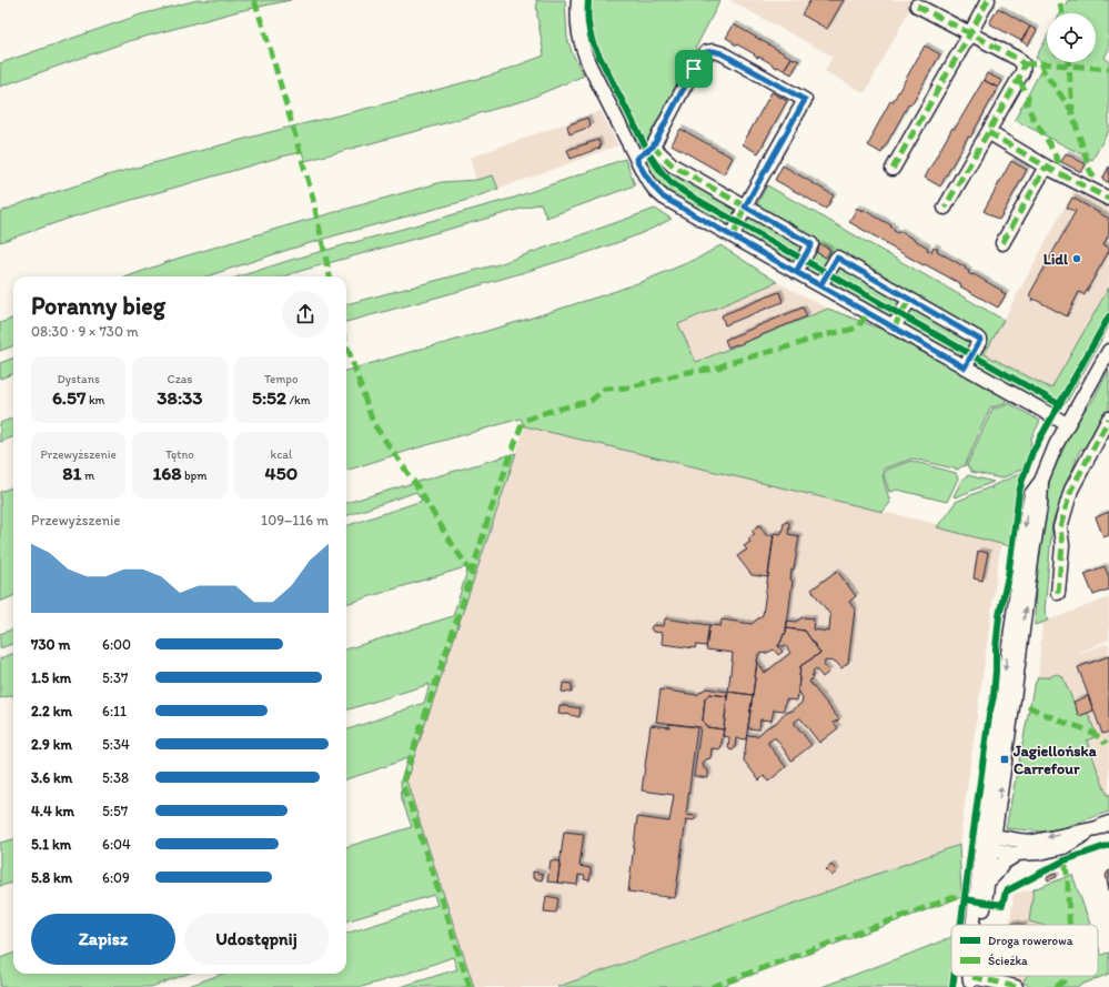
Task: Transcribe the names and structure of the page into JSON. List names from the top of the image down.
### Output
{
  "places": {
    "other": ["Lidl"],
    "transit": ["Jagiellońska Carrefour"]
  },
  "legend": ["Droga rowerowa", "Ścieżka"],
  "page": {
    "heading": ["Poranny bieg", "08:30 · 9 × 730 m"],
    "stats": [
      ["Dystans", "6.57 km"],
      ["Czas", "38:33"],
      ["Tempo", "5:52 /km"],
      ["Przewyższenie", "81 m"],
      ["Tętno", "168 bpm"],
      ["kcal", "450"]
    ],
    "chart": ["Przewyższenie", "109–116 m"],
    "list": [
      {
        "name": "730 m",
        "note": "6:00"
      },
      {
        "name": "1.5 km",
        "note": "5:37"
      },
      {
        "name": "2.2 km",
        "note": "6:11"
      },
      {
        "name": "2.9 km",
        "note": "5:34"
      },
      {
        "name": "3.6 km",
        "note": "5:38"
      },
      {
        "name": "4.4 km",
        "note": "5:57"
      },
      {
        "name": "5.1 km",
        "note": "6:04"
      },
      {
        "name": "5.8 km",
        "note": "6:09"
      }
    ],
    "buttons": ["Zapisz", "Udostępnij"]
  }
}
